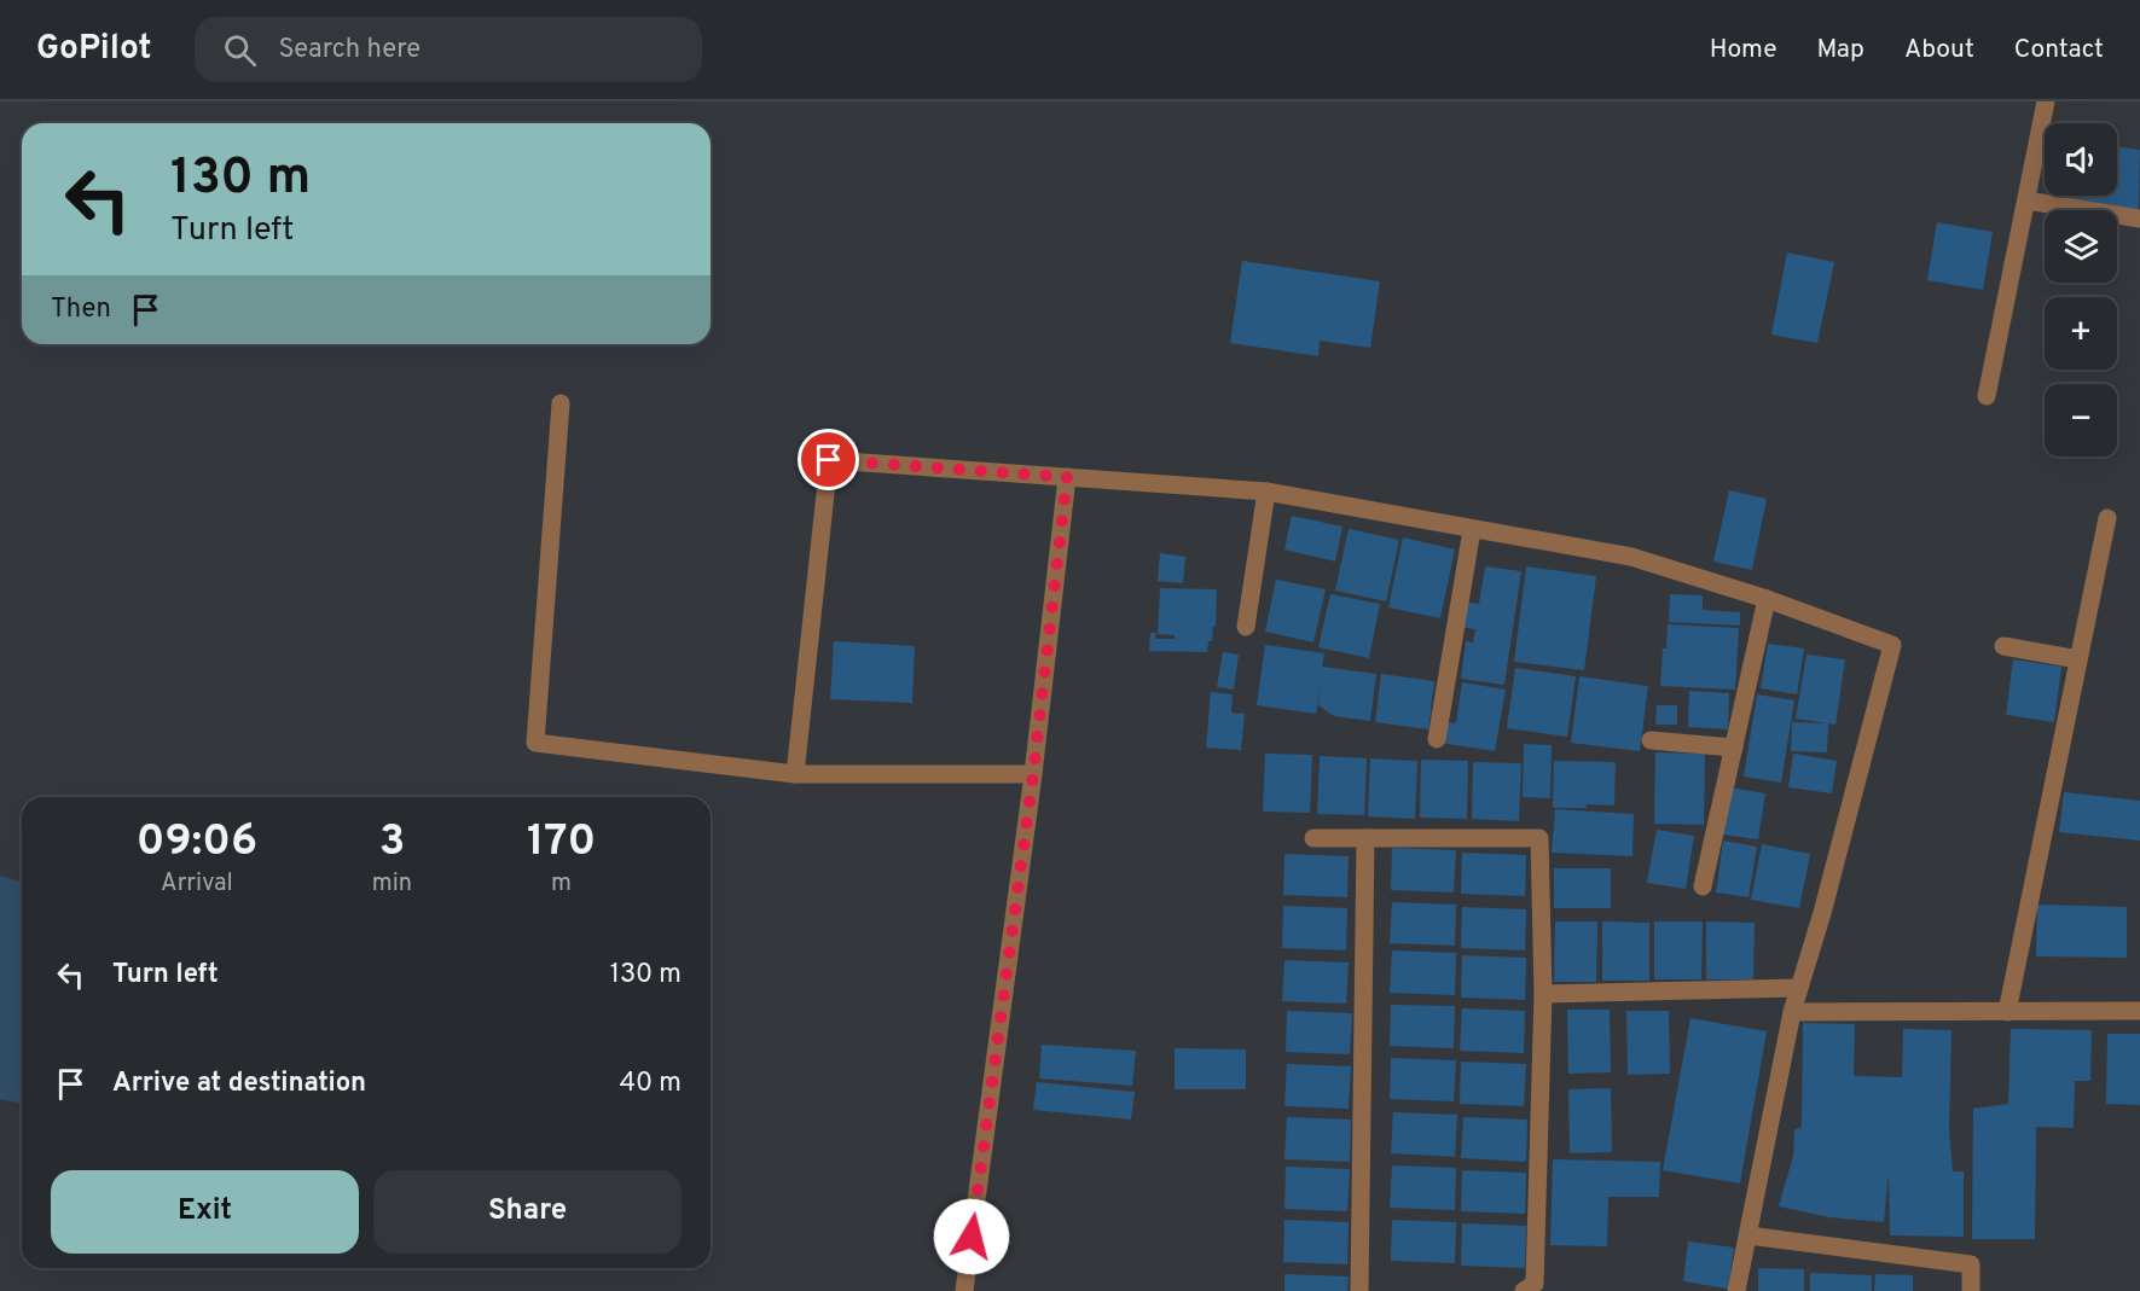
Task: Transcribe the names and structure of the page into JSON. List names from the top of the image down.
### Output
{
  "page": {
    "header": "GoPilot",
    "search": "Search here",
    "nav": [
      "Home",
      "Map",
      "About",
      "Contact"
    ],
    "map_buttons": ["+", "−"],
    "turn": ["130 m", "Turn left"],
    "then": "Then",
    "eta": [
      "09:06",
      "Arrival",
      "3",
      "min",
      "170",
      "m"
    ],
    "list": [
      {
        "name": "Turn left",
        "value": "130 m"
      },
      {
        "name": "Arrive at destination",
        "value": "40 m"
      }
    ],
    "buttons": ["Exit", "Share"]
  }
}
